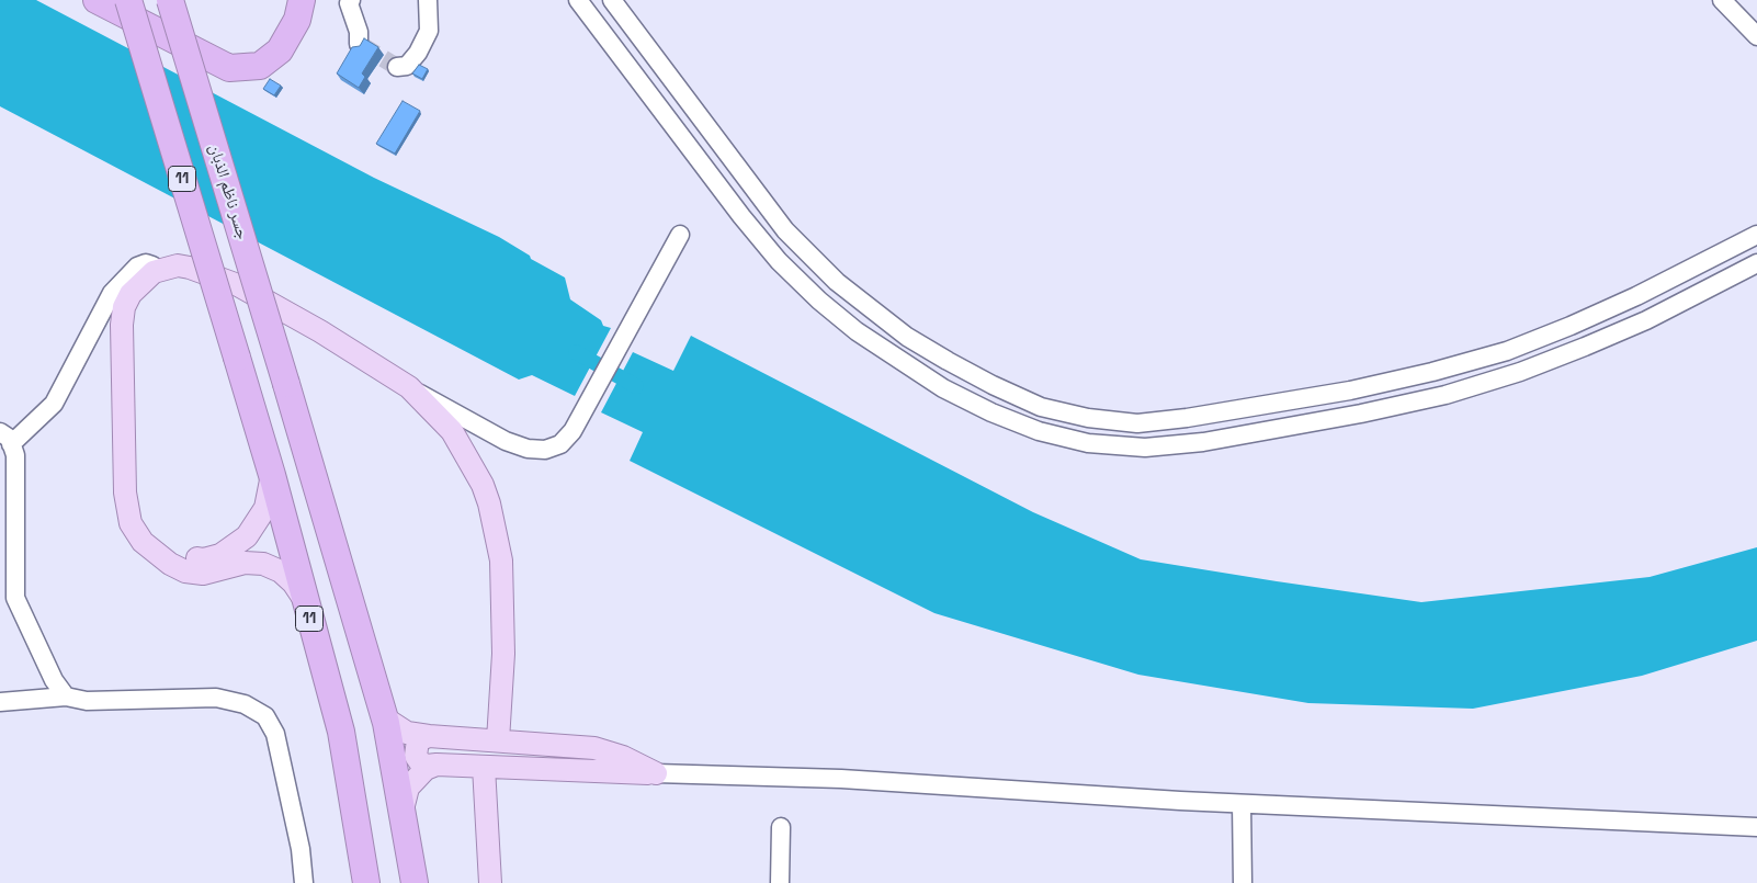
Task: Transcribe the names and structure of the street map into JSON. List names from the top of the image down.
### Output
{
  "streets": {
    "highway": ["11", "جسر ناظم الذبان"]
  },
  "crossings": [
    ["11", "جسر ناظم الذبان"]
  ]
}
